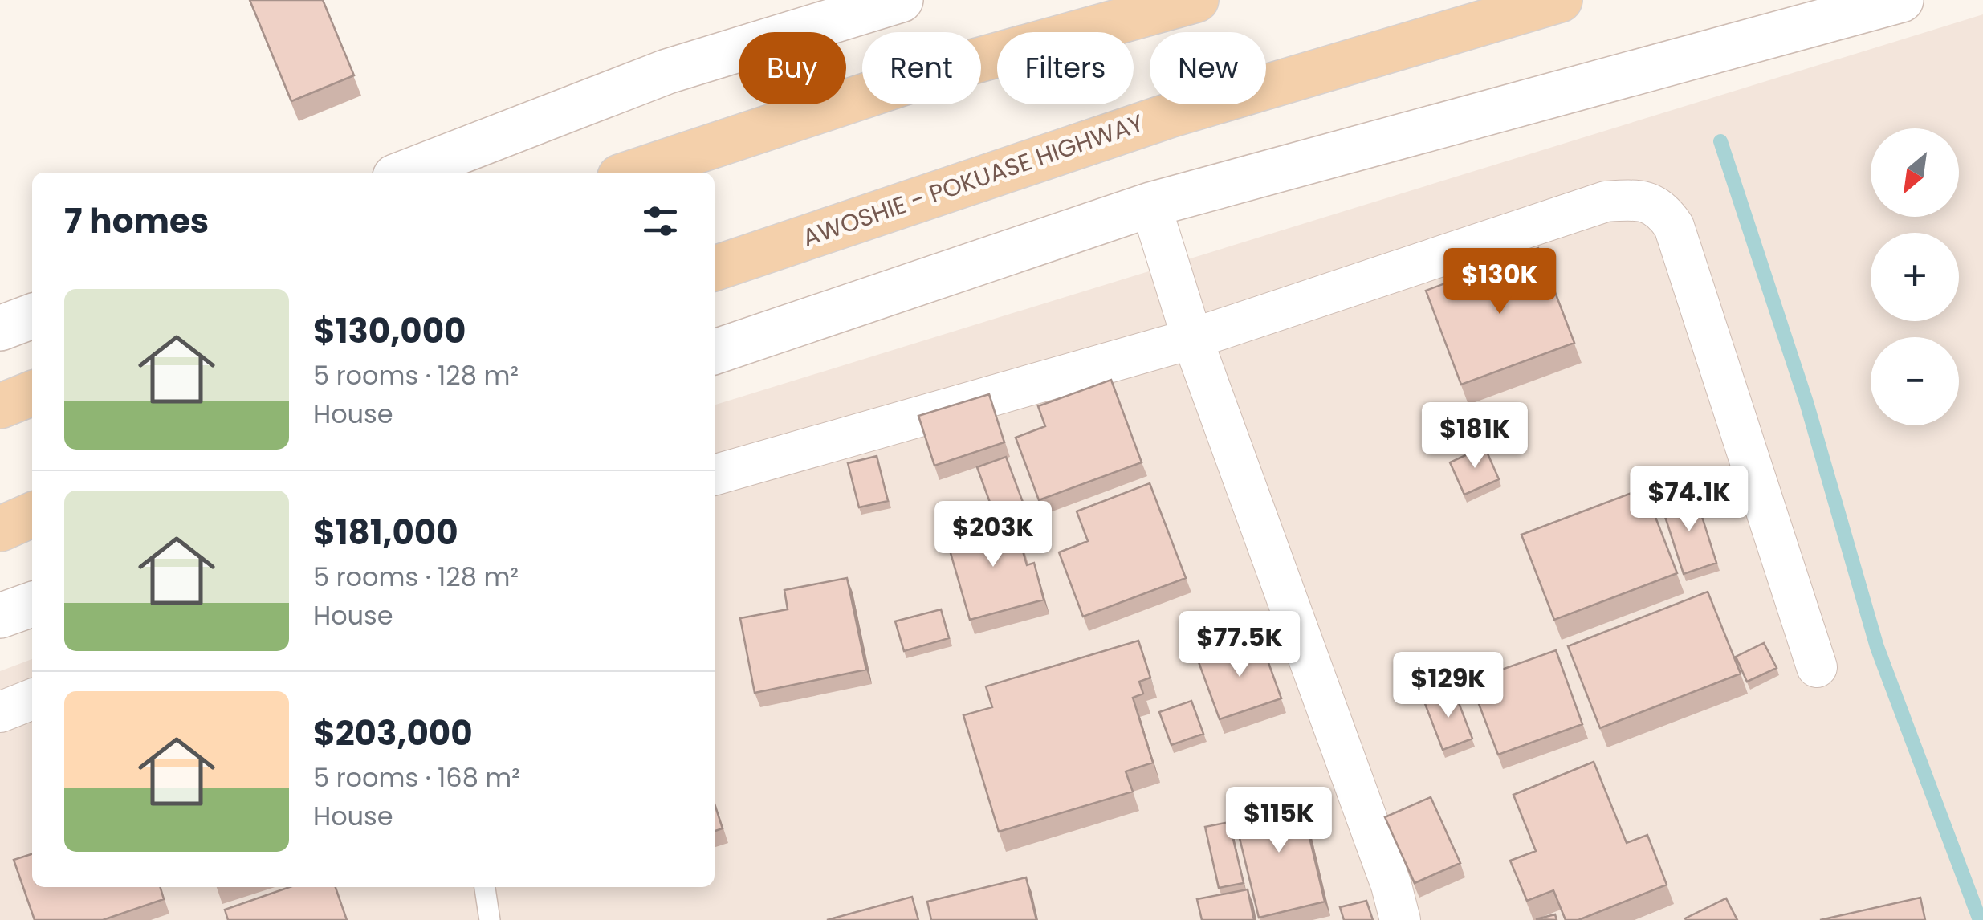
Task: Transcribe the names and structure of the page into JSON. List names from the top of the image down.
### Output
{
  "streets": {
    "main road": ["AWOSHIE - POKUASE HIGHWAY"]
  },
  "north": "bottom left",
  "page": {
    "chip": [
      "Buy",
      "Rent",
      "Filters",
      "New"
    ],
    "map_buttons": ["+", "−"],
    "heading": "7 homes",
    "price": [
      "$130K",
      "$181K",
      "$74.1K",
      "$203K",
      "$77.5K",
      "$129K",
      "$115K"
    ],
    "list": [
      {
        "name": "$130,000",
        "note": "5 rooms · 128 m² · House"
      },
      {
        "name": "$181,000",
        "note": "5 rooms · 128 m² · House"
      },
      {
        "name": "$203,000",
        "note": "5 rooms · 168 m² · House"
      }
    ]
  }
}
